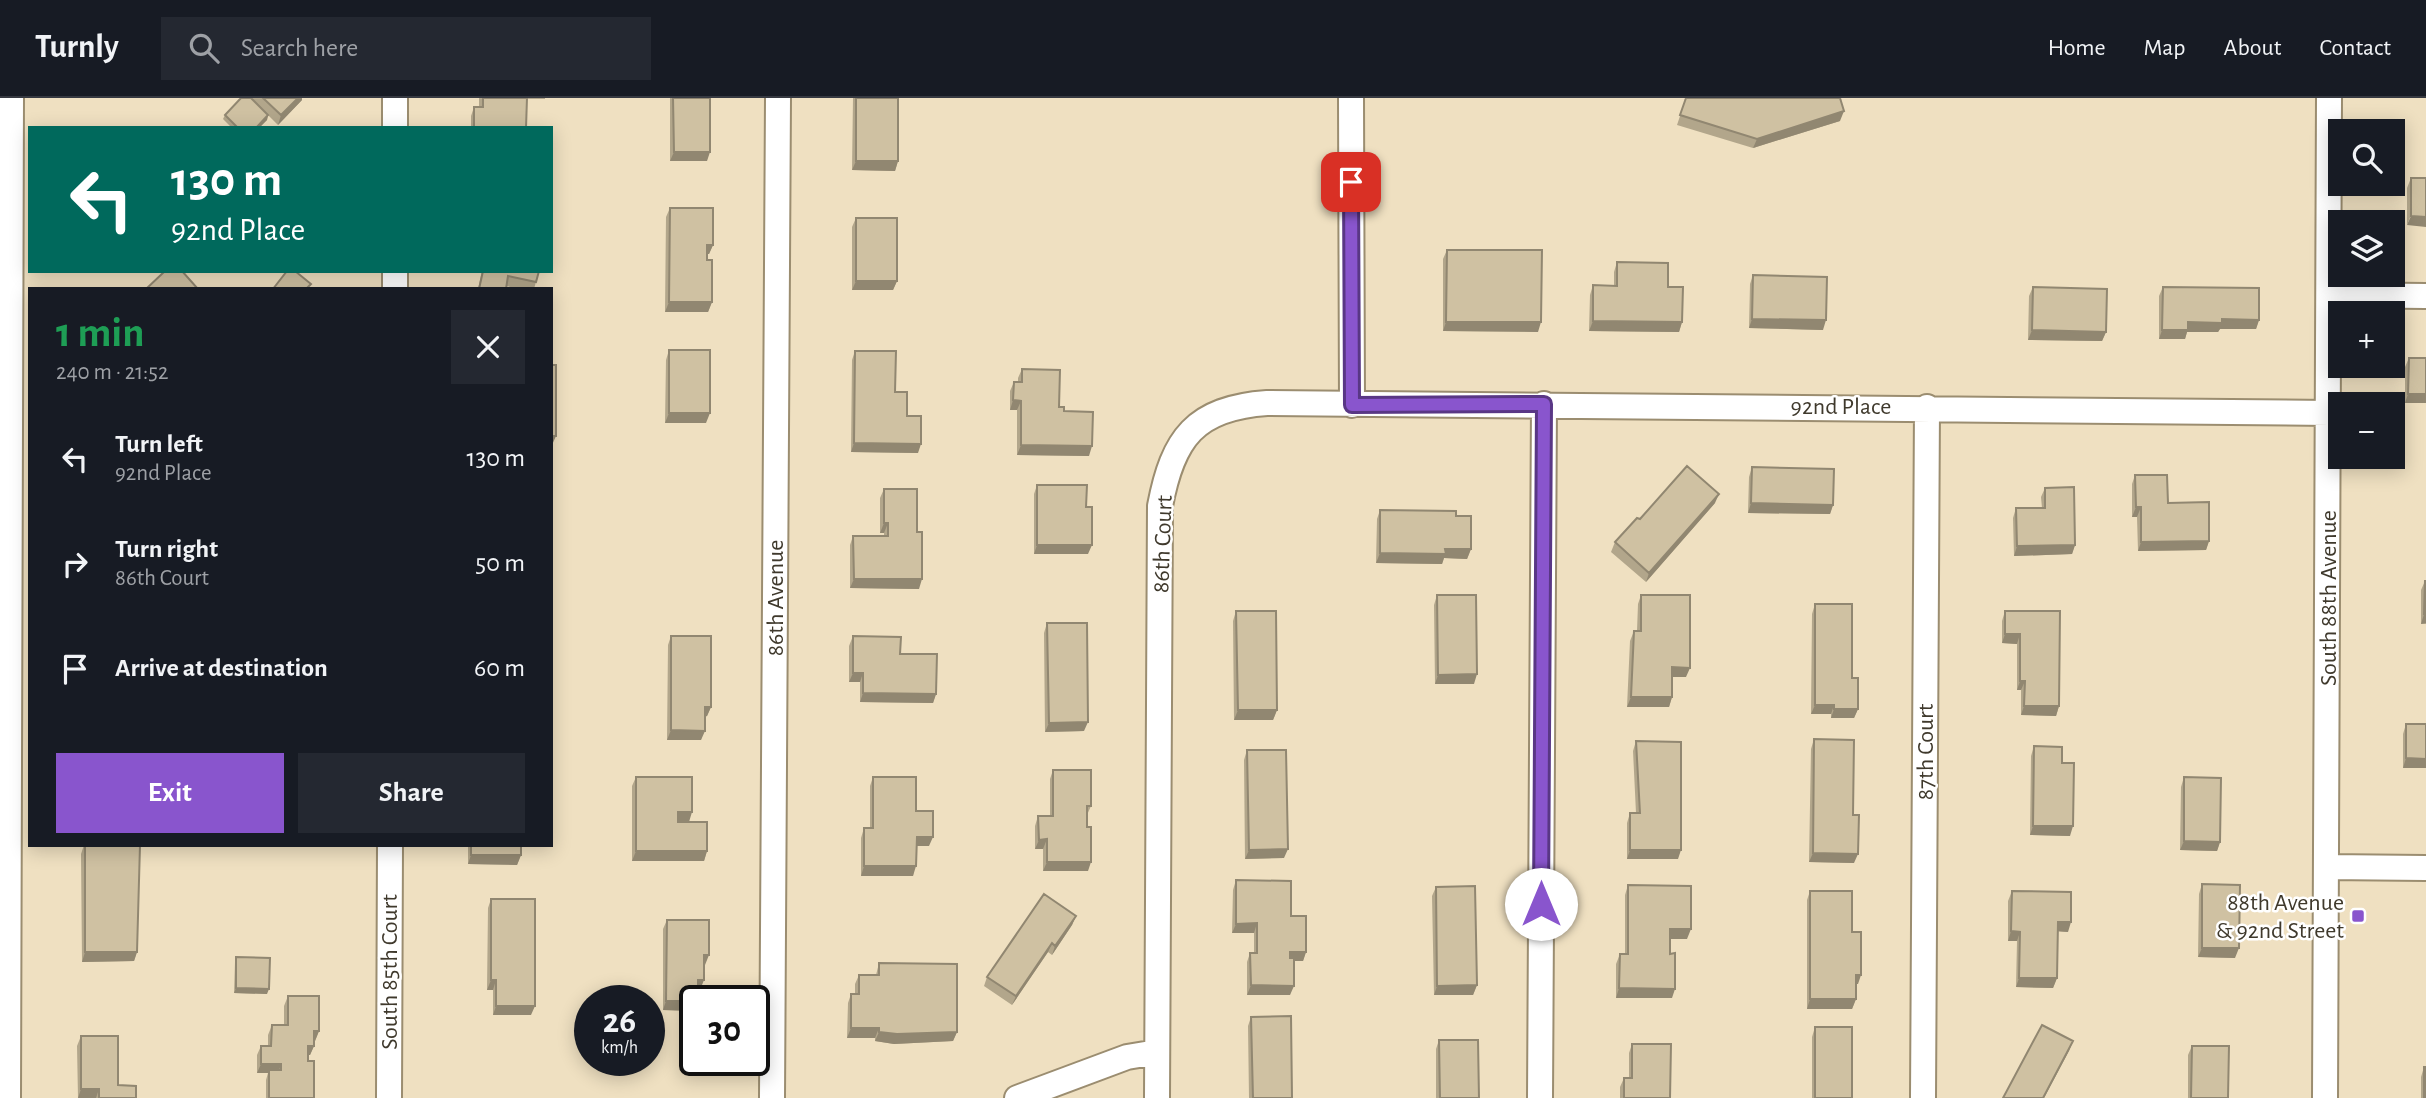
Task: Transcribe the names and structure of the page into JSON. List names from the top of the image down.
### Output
{
  "streets": {
    "street": [
      "92nd Place",
      "86th Court",
      "86th Avenue",
      "South 88th Avenue",
      "87th Court",
      "South 85th Court"
    ]
  },
  "crossings": [
    ["92nd Place", "86th Court"],
    ["92nd Place", "87th Court"]
  ],
  "places": {
    "transit": ["88th Avenue & 92nd Street"]
  },
  "page": {
    "header": "Turnly",
    "search": "Search here",
    "nav": [
      "Home",
      "Map",
      "About",
      "Contact"
    ],
    "map_buttons": ["+", "−"],
    "turn": ["130 m", "92nd Place"],
    "heading": ["1 min", "240 m · 21:52"],
    "list": [
      {
        "name": "Turn left",
        "note": "92nd Place",
        "value": "130 m"
      },
      {
        "name": "Turn right",
        "note": "86th Court",
        "value": "50 m"
      },
      {
        "name": "Arrive at destination",
        "value": "60 m"
      }
    ],
    "buttons": ["Exit", "Share"],
    "speed": "26 km/h",
    "limit": "30"
  }
}
